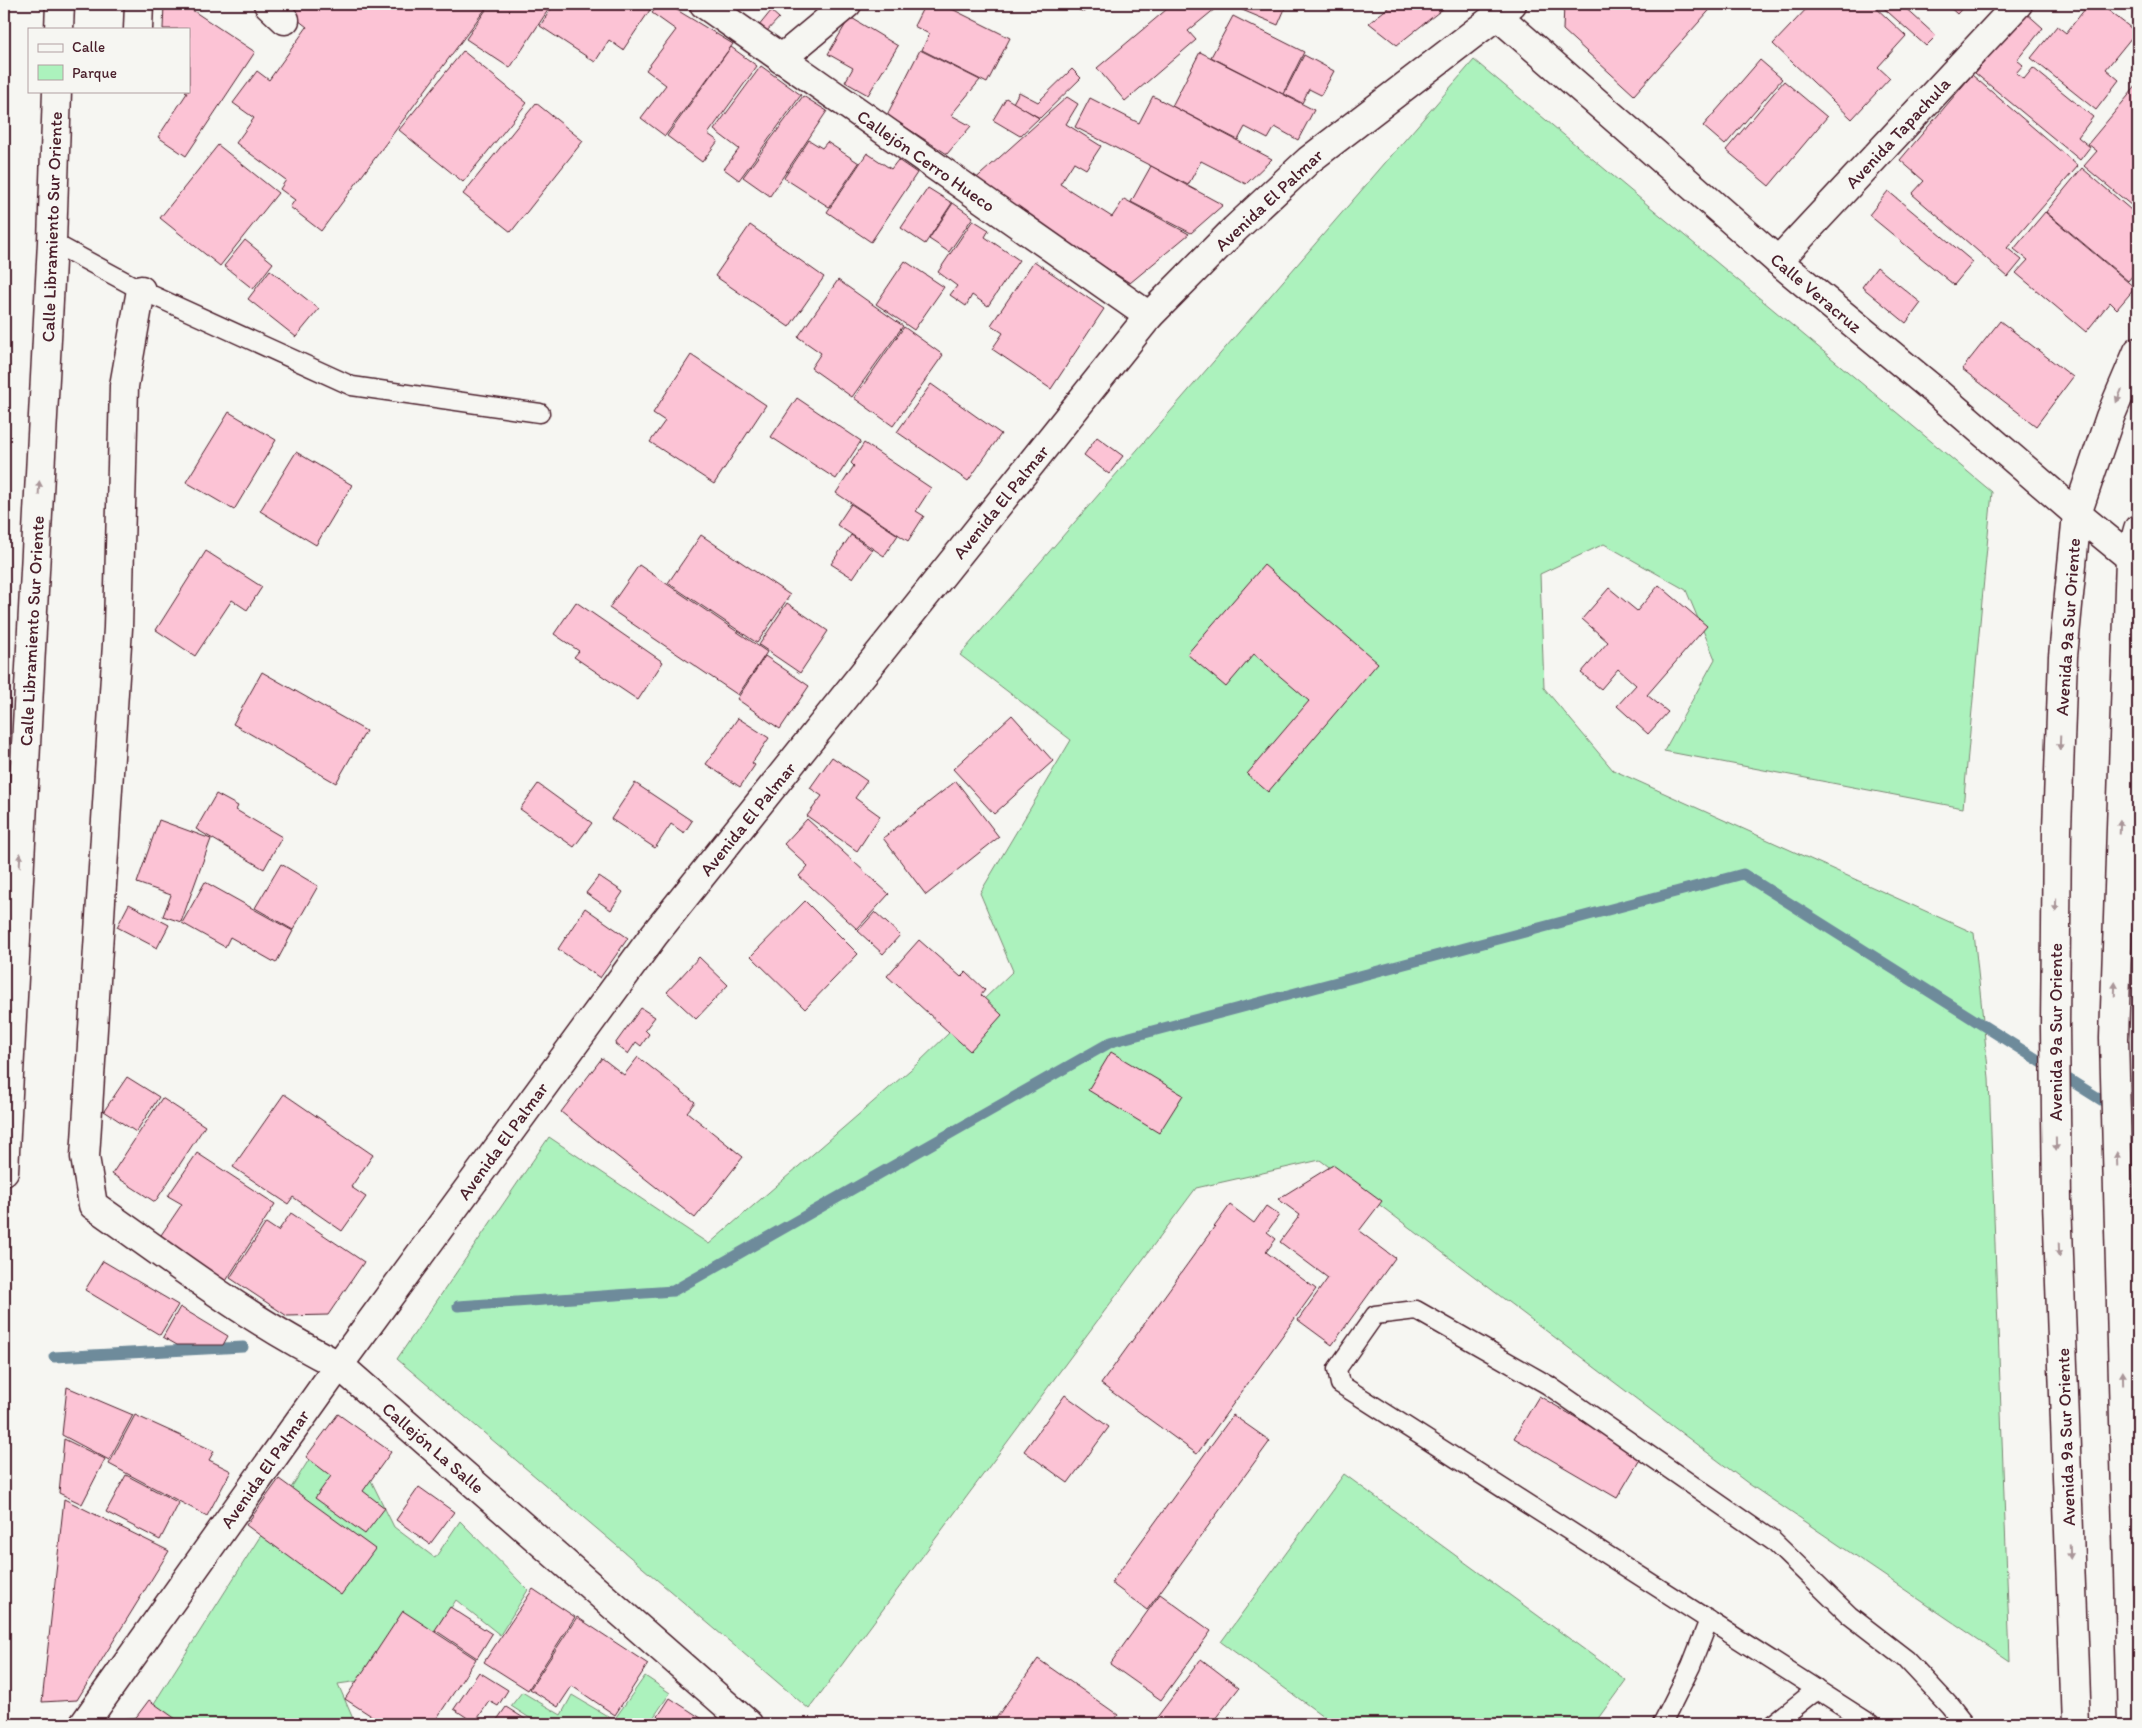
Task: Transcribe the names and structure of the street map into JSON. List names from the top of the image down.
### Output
{
  "streets": {
    "street": [
      "Avenida Tapachula",
      "Callejón Cerro Hueco",
      "Avenida El Palmar",
      "Calle Libramiento Sur Oriente",
      "Calle Veracruz",
      "Avenida 9a Sur Oriente",
      "Callejón La Salle"
    ]
  },
  "crossings": [
    ["Avenida Tapachula", "Calle Veracruz"],
    ["Callejón Cerro Hueco", "Avenida El Palmar"],
    ["Avenida El Palmar", "Calle Veracruz"],
    ["Avenida El Palmar", "Callejón La Salle"],
    ["Calle Veracruz", "Avenida 9a Sur Oriente"]
  ],
  "one_way": ["Calle Libramiento Sur Oriente"],
  "legend": ["Calle", "Parque"]
}
